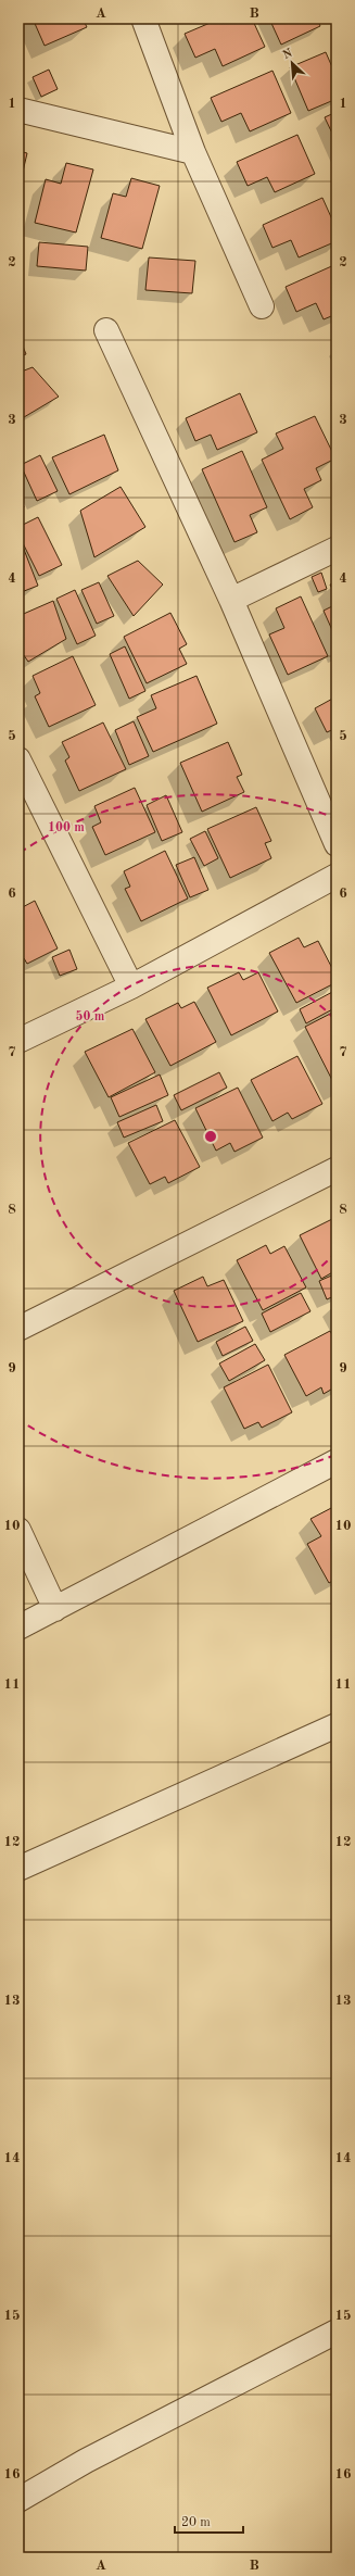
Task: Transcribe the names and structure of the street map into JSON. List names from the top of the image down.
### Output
{
  "scale_bar": "20 m",
  "north": "top left",
  "grid": {
    "columns": ["A", "B"],
    "rows": [
      "1",
      "2",
      "3",
      "4",
      "5",
      "6",
      "7",
      "8",
      "9",
      "10",
      "11",
      "12",
      "13",
      "14",
      "15",
      "16"
    ]
  },
  "rings": ["100 m", "50 m"]
}
